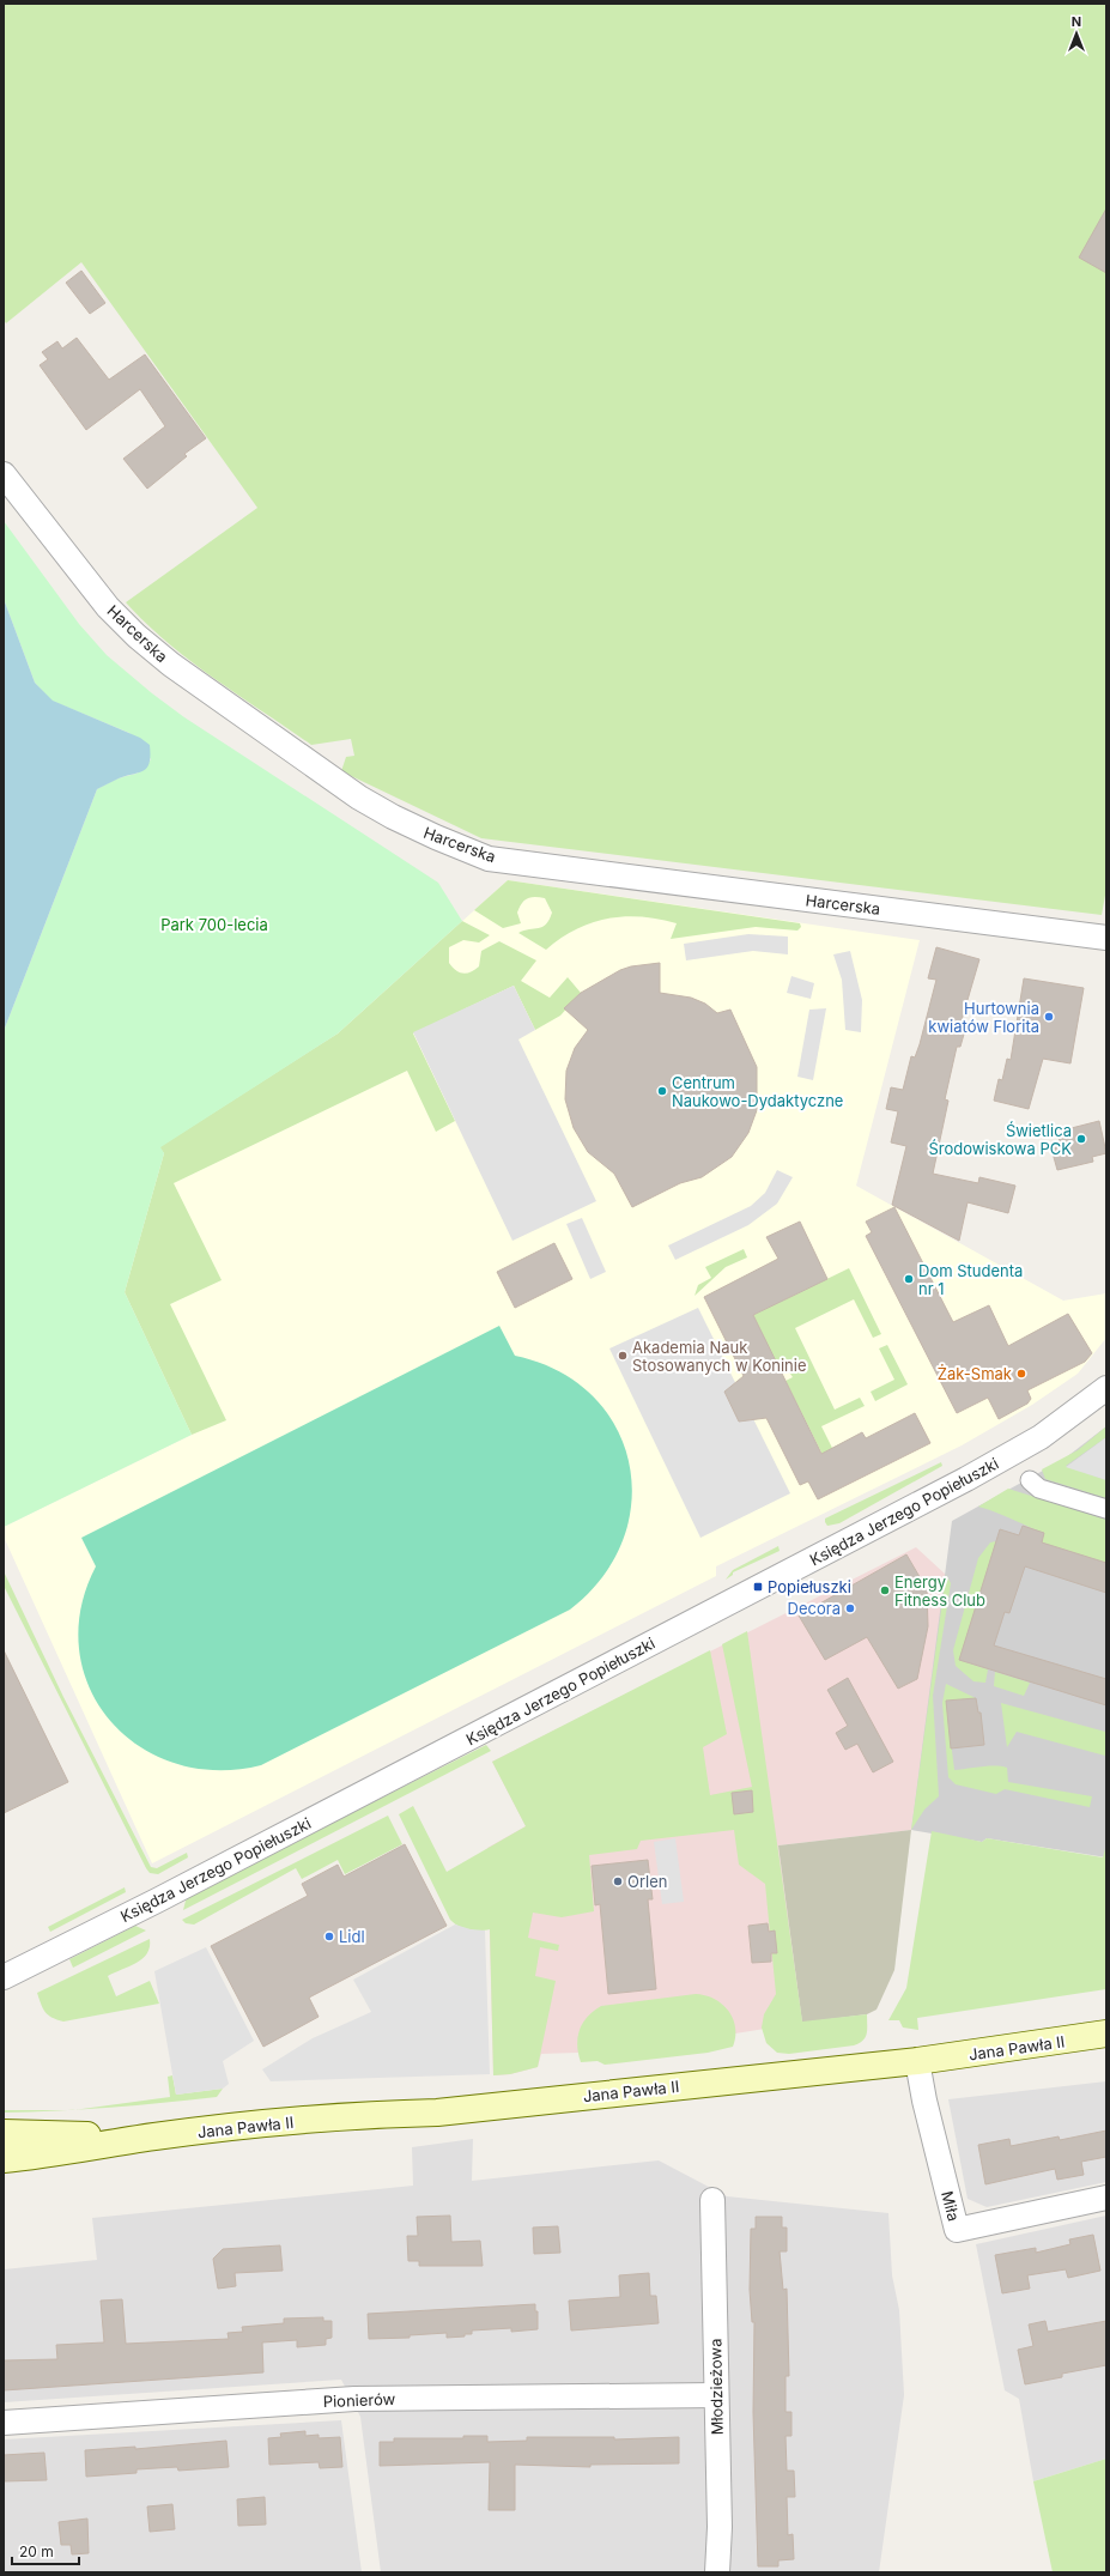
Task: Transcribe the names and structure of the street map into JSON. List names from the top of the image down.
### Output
{
  "streets": {
    "main road": ["Jana Pawła II"],
    "street": [
      "Harcerska",
      "Księdza Jerzego Popiełuszki",
      "Miła",
      "Młodzieżowa",
      "Pionierów"
    ]
  },
  "crossings": [
    ["Jana Pawła II", "Miła"],
    ["Młodzieżowa", "Pionierów"]
  ],
  "parks": ["Park 700-lecia"],
  "places": {
    "other": [
      "Hurtownia kwiatów Florita",
      "Centrum Naukowo-Dydaktyczne",
      "Świetlica Środowiskowa PCK",
      "Dom Studenta nr 1",
      "Akademia Nauk Stosowanych w Koninie",
      "Żak-Smak",
      "Energy Fitness Club",
      "Decora",
      "Orlen",
      "Lidl"
    ],
    "transit": ["Popiełuszki"]
  },
  "scale_bar": "20 m",
  "north": "top"
}
